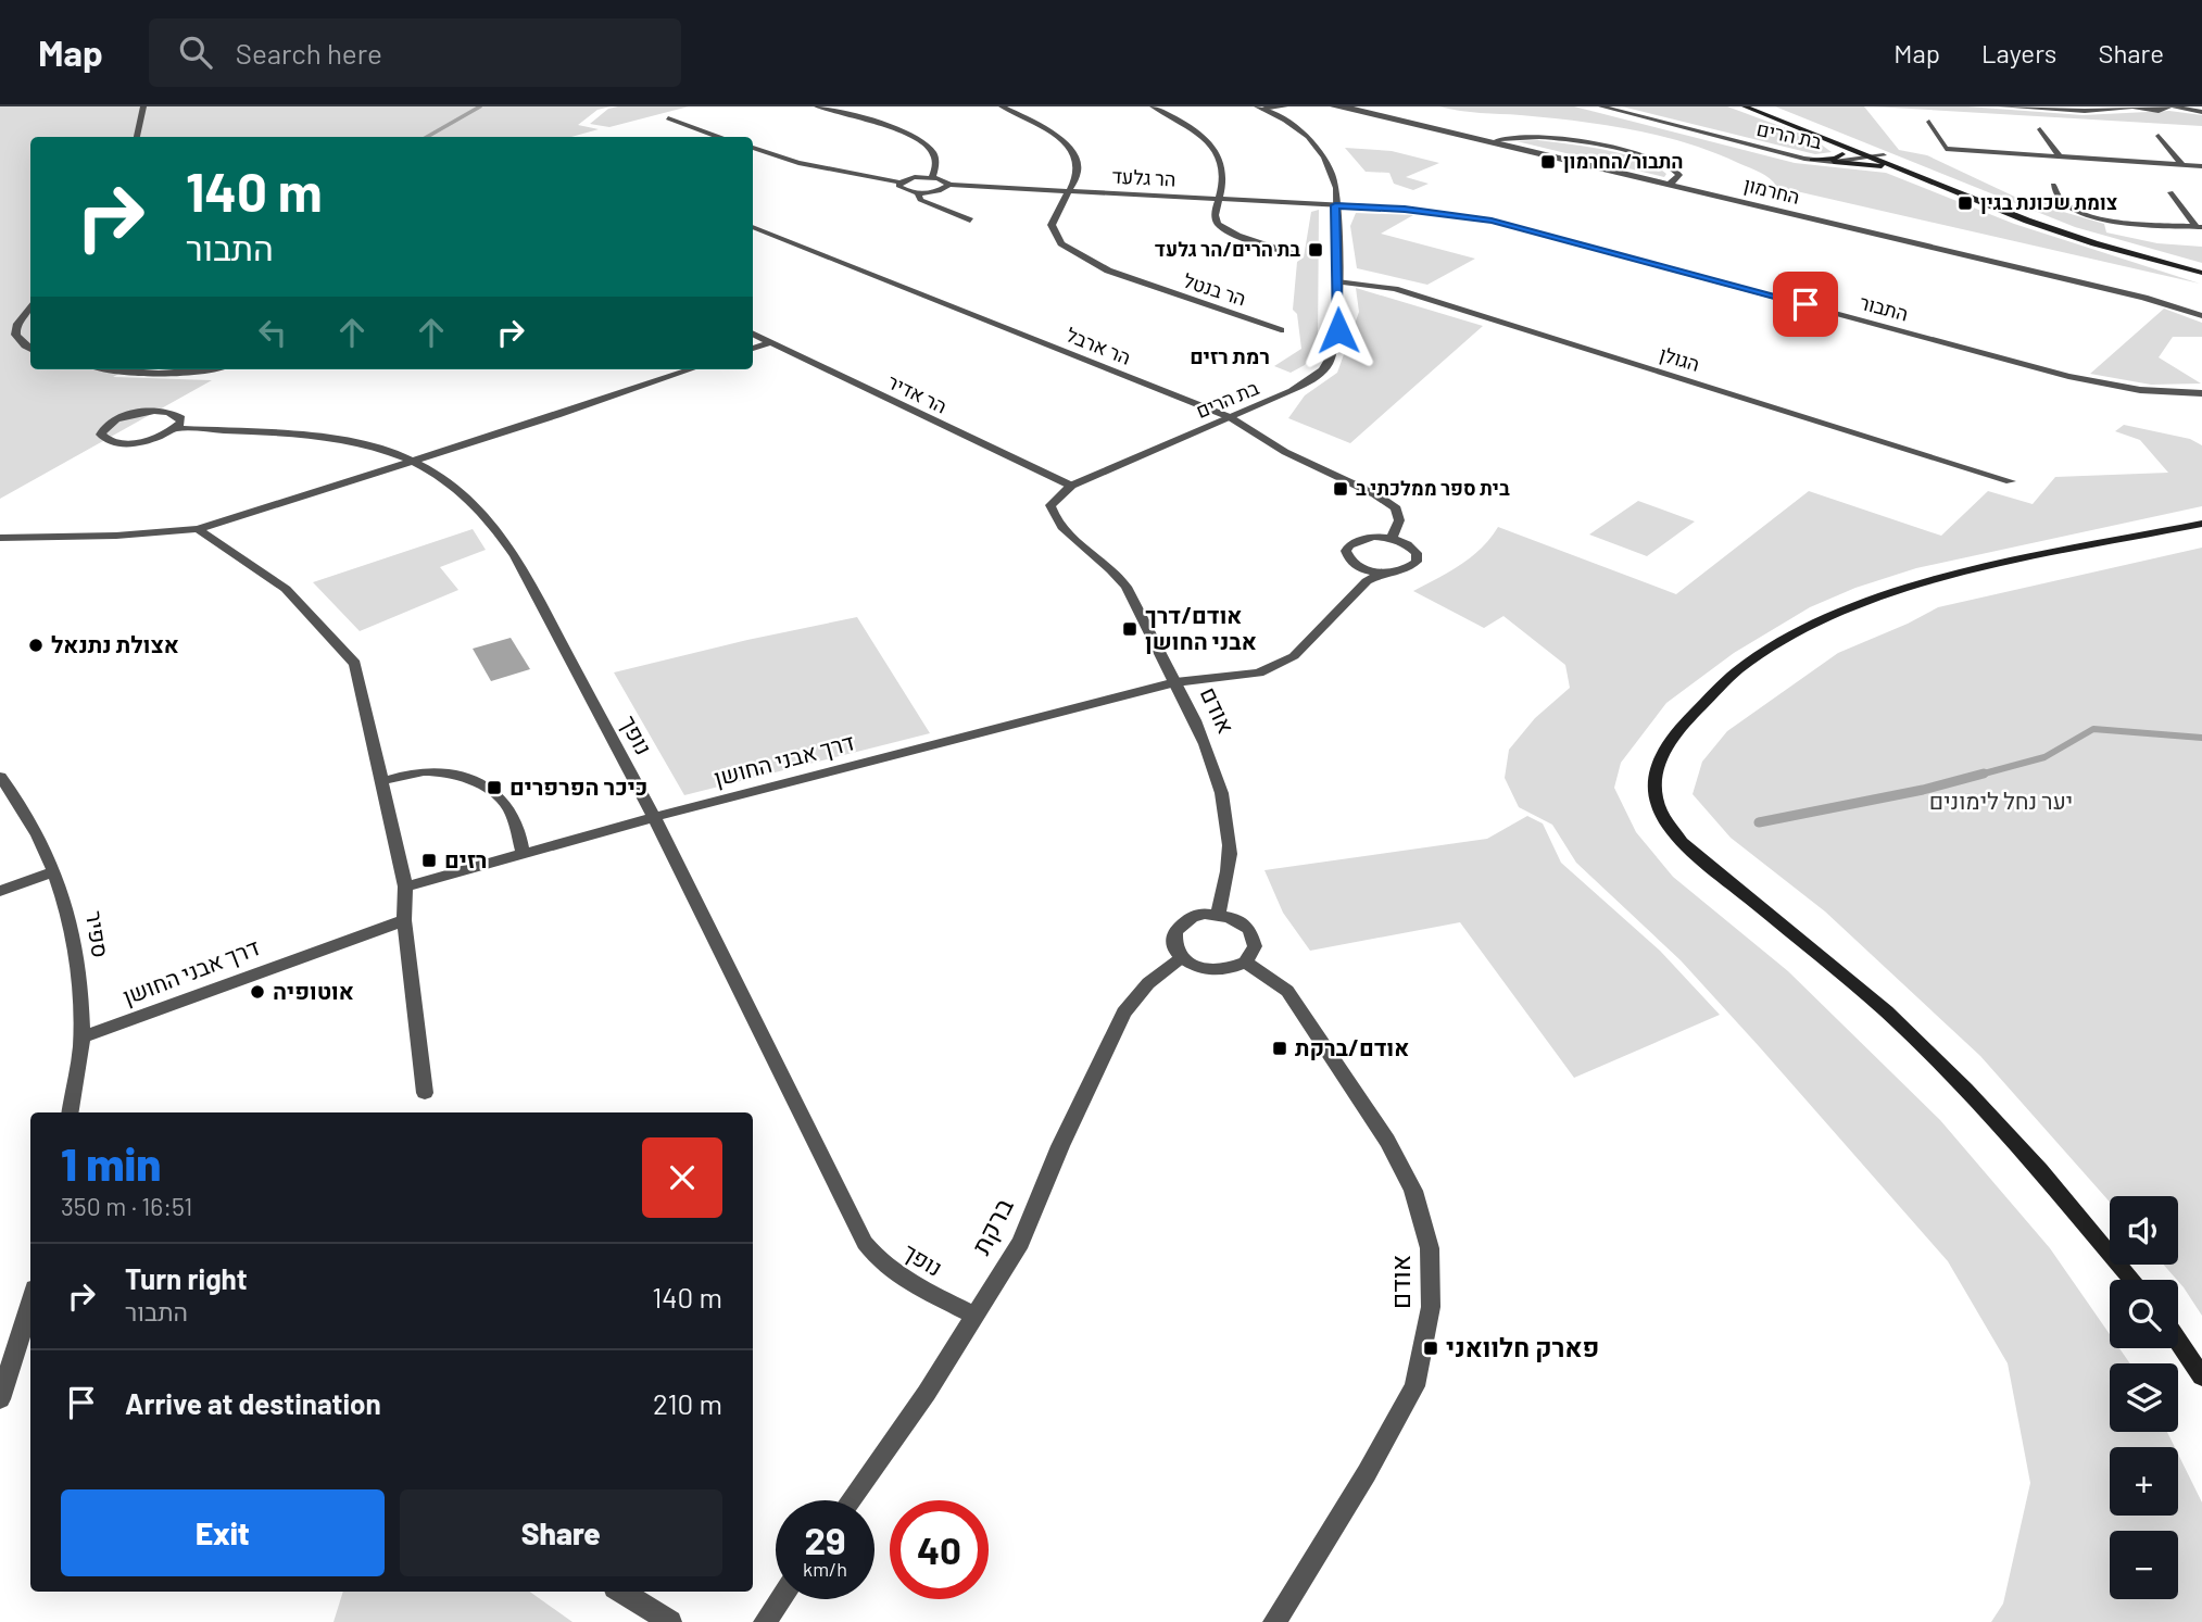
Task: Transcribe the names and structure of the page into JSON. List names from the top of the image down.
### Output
{
  "streets": {
    "street": [
      "בת הרים",
      "הר גלעד",
      "החרמון",
      "הר בנטל",
      "התבור",
      "הר ארבל",
      "הגולן",
      "הר אדיר",
      "אודם",
      "נופך",
      "דרך אבני החושן",
      "ספיר",
      "ברקת"
    ]
  },
  "crossings": [
    ["בת הרים", "הר גלעד"],
    ["בת הרים", "התבור"],
    ["בת הרים", "הר ארבל"],
    ["בת הרים", "הגולן"],
    ["בת הרים", "הר אדיר"],
    ["בת הרים", "אודם"],
    ["הר גלעד", "הר בנטל"],
    ["הר גלעד", "התבור"],
    ["הר אדיר", "אודם"],
    ["אודם", "דרך אבני החושן"],
    ["אודם", "ברקת"],
    ["נופך", "דרך אבני החושן"],
    ["נופך", "ברקת"],
    ["דרך אבני החושן", "ספיר"]
  ],
  "districts": ["רמת רזים"],
  "parks": ["יער נחל לימונים"],
  "places": {
    "transit": [
      "התבור/החרמון",
      "צומת שכונת בגין",
      "בת הרים/הר גלעד",
      "בית ספר ממלכתי ב",
      "אודם/דרך אבני החושן",
      "כיכר הפרפרים",
      "רזים",
      "אודם/ברקת",
      "פארק חלוואני"
    ],
    "other": ["אצולת נתנאל", "אוטופיה"]
  },
  "page": {
    "header": "Map",
    "search": "Search here",
    "nav": ["Map", "Layers", "Share"],
    "turn": ["140 m", "התבור"],
    "heading": ["1 min", "350 m · 16:51"],
    "map_buttons": ["+", "−"],
    "list": [
      {
        "name": "Turn right",
        "note": "התבור",
        "value": "140 m"
      },
      {
        "name": "Arrive at destination",
        "value": "210 m"
      }
    ],
    "buttons": ["Exit", "Share"],
    "speed": "29 km/h",
    "limit": "40"
  }
}
